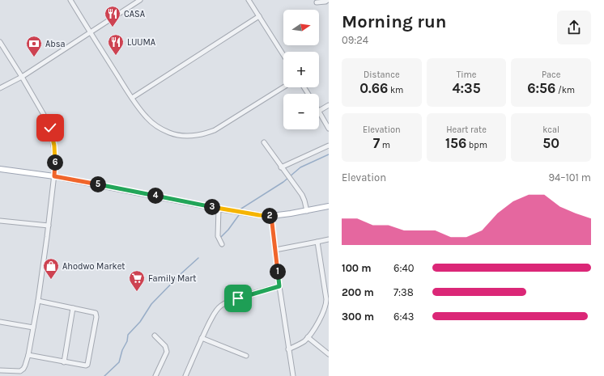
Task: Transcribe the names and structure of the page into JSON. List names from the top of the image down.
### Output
{
  "places": {
    "restaurant": ["CASA", "LUUMA"],
    "bank": ["Absa"],
    "shop": ["Ahodwo Market"],
    "supermarket": ["Family Mart"]
  },
  "north": "right",
  "page": {
    "heading": ["Morning run", "09:24"],
    "map_buttons": ["+", "−"],
    "stats": [
      ["Distance", "0.66 km"],
      ["Time", "4:35"],
      ["Pace", "6:56 /km"],
      ["Elevation", "7 m"],
      ["Heart rate", "156 bpm"],
      ["kcal", "50"]
    ],
    "pins": [
      "6",
      "5",
      "4",
      "3",
      "2",
      "1"
    ],
    "chart": ["Elevation", "94–101 m"],
    "list": [
      {
        "name": "100 m",
        "note": "6:40"
      },
      {
        "name": "200 m",
        "note": "7:38"
      },
      {
        "name": "300 m",
        "note": "6:43"
      }
    ]
  }
}
